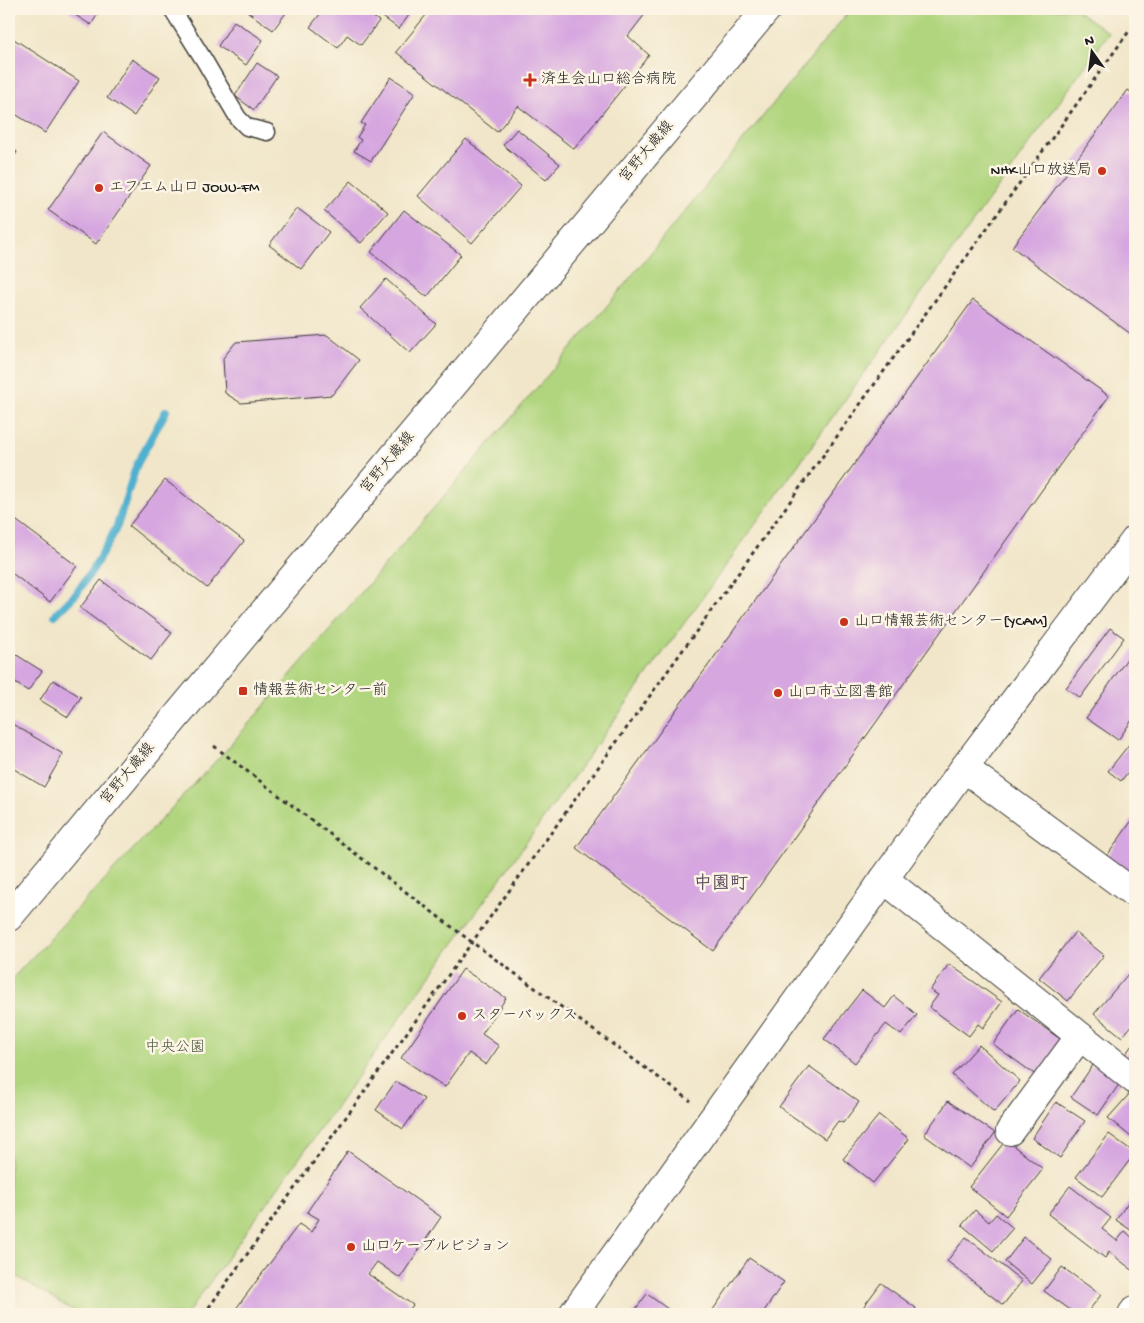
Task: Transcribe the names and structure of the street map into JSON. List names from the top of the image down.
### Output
{
  "streets": {
    "street": ["宮野大歳線"]
  },
  "districts": ["中園町"],
  "parks": ["中央公園"],
  "places": {
    "health": ["済生会山口総合病院"],
    "other": [
      "NHK山口放送局",
      "エフエム山口 JOUU-FM",
      "山口情報芸術センター[YCAM]",
      "山口市立図書館",
      "スターバックス",
      "山口ケーブルビジョン"
    ],
    "transit": ["情報芸術センター前"]
  },
  "north": "top"
}
